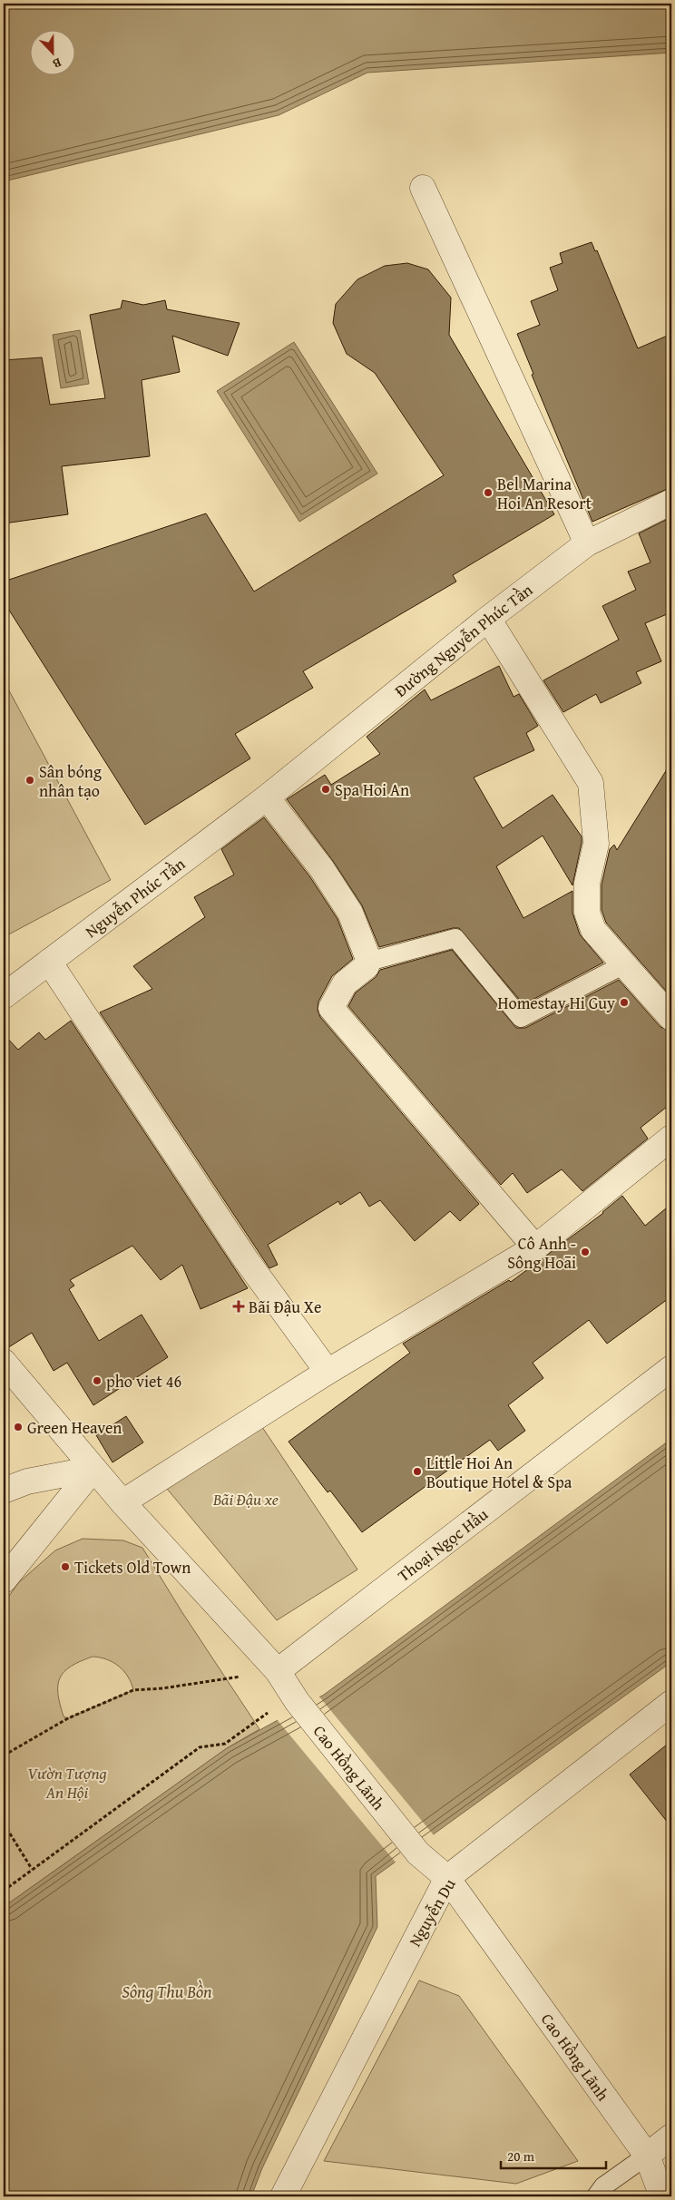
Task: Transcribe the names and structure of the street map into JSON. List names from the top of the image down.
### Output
{
  "streets": {
    "street": [
      "Đường Nguyễn Phúc Tần",
      "Nguyễn Phúc Tần",
      "Thoại Ngọc Hầu",
      "Cao Hồng Lãnh",
      "Nguyễn Du"
    ]
  },
  "crossings": [
    ["Đường Nguyễn Phúc Tần", "Nguyễn Phúc Tần"],
    ["Thoại Ngọc Hầu", "Cao Hồng Lãnh"],
    ["Cao Hồng Lãnh", "Nguyễn Du"]
  ],
  "water": ["Sông Thu Bồn"],
  "parks": ["Bãi Đậu xe", "Vườn Tượng An Hội"],
  "places": {
    "other": [
      "Bel Marina Hoi An Resort",
      "Sân bóng nhân tạo",
      "Spa Hoi An",
      "Homestay Hi Guy",
      "Cô Anh - Sông Hoāi",
      "pho viet 46",
      "Green Heaven",
      "Little Hoi An Boutique Hotel & Spa",
      "Tickets Old Town"
    ],
    "health": ["Bãi Đậu Xe"]
  },
  "scale_bar": "20 m",
  "north": "bottom"
}
